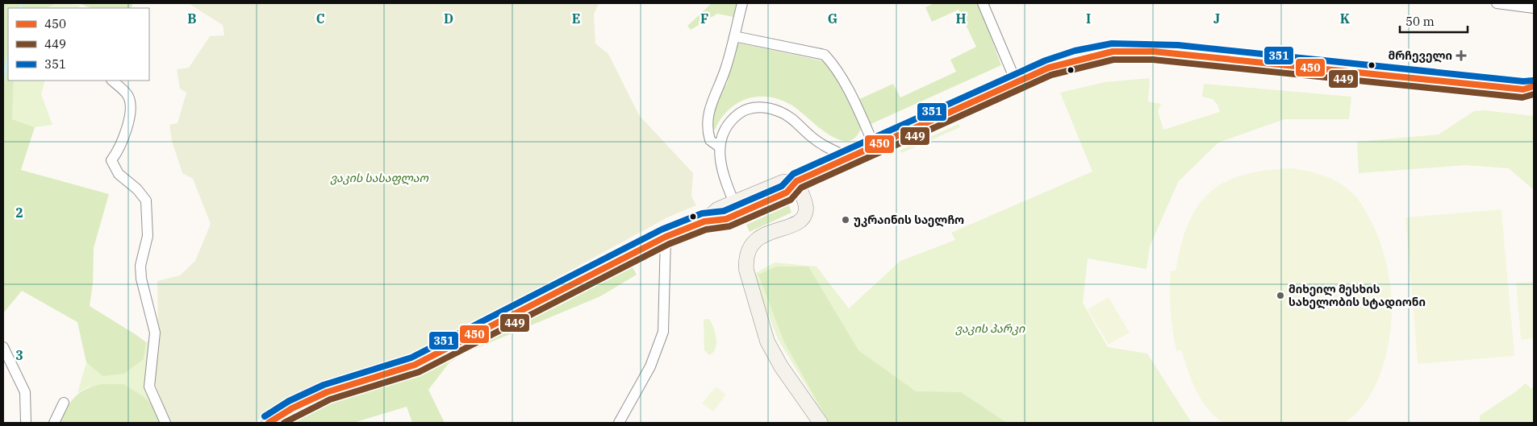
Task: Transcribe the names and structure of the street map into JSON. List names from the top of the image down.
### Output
{
  "parks": ["ვაკის სასაფლაო", "ვაკის პარკი"],
  "places": {
    "health": ["მრჩეველი"],
    "other": ["უკრაინის საელჩო", "მიხეილ მესხის სახელობის სტადიონი"]
  },
  "lines": ["transit line 351", "transit line 450", "transit line 449"],
  "legend": ["450", "449", "351"],
  "scale_bar": "50 m",
  "grid": {
    "columns": [
      "B",
      "C",
      "D",
      "E",
      "F",
      "G",
      "H",
      "I",
      "J",
      "K"
    ],
    "rows": ["2", "3"]
  }
}
